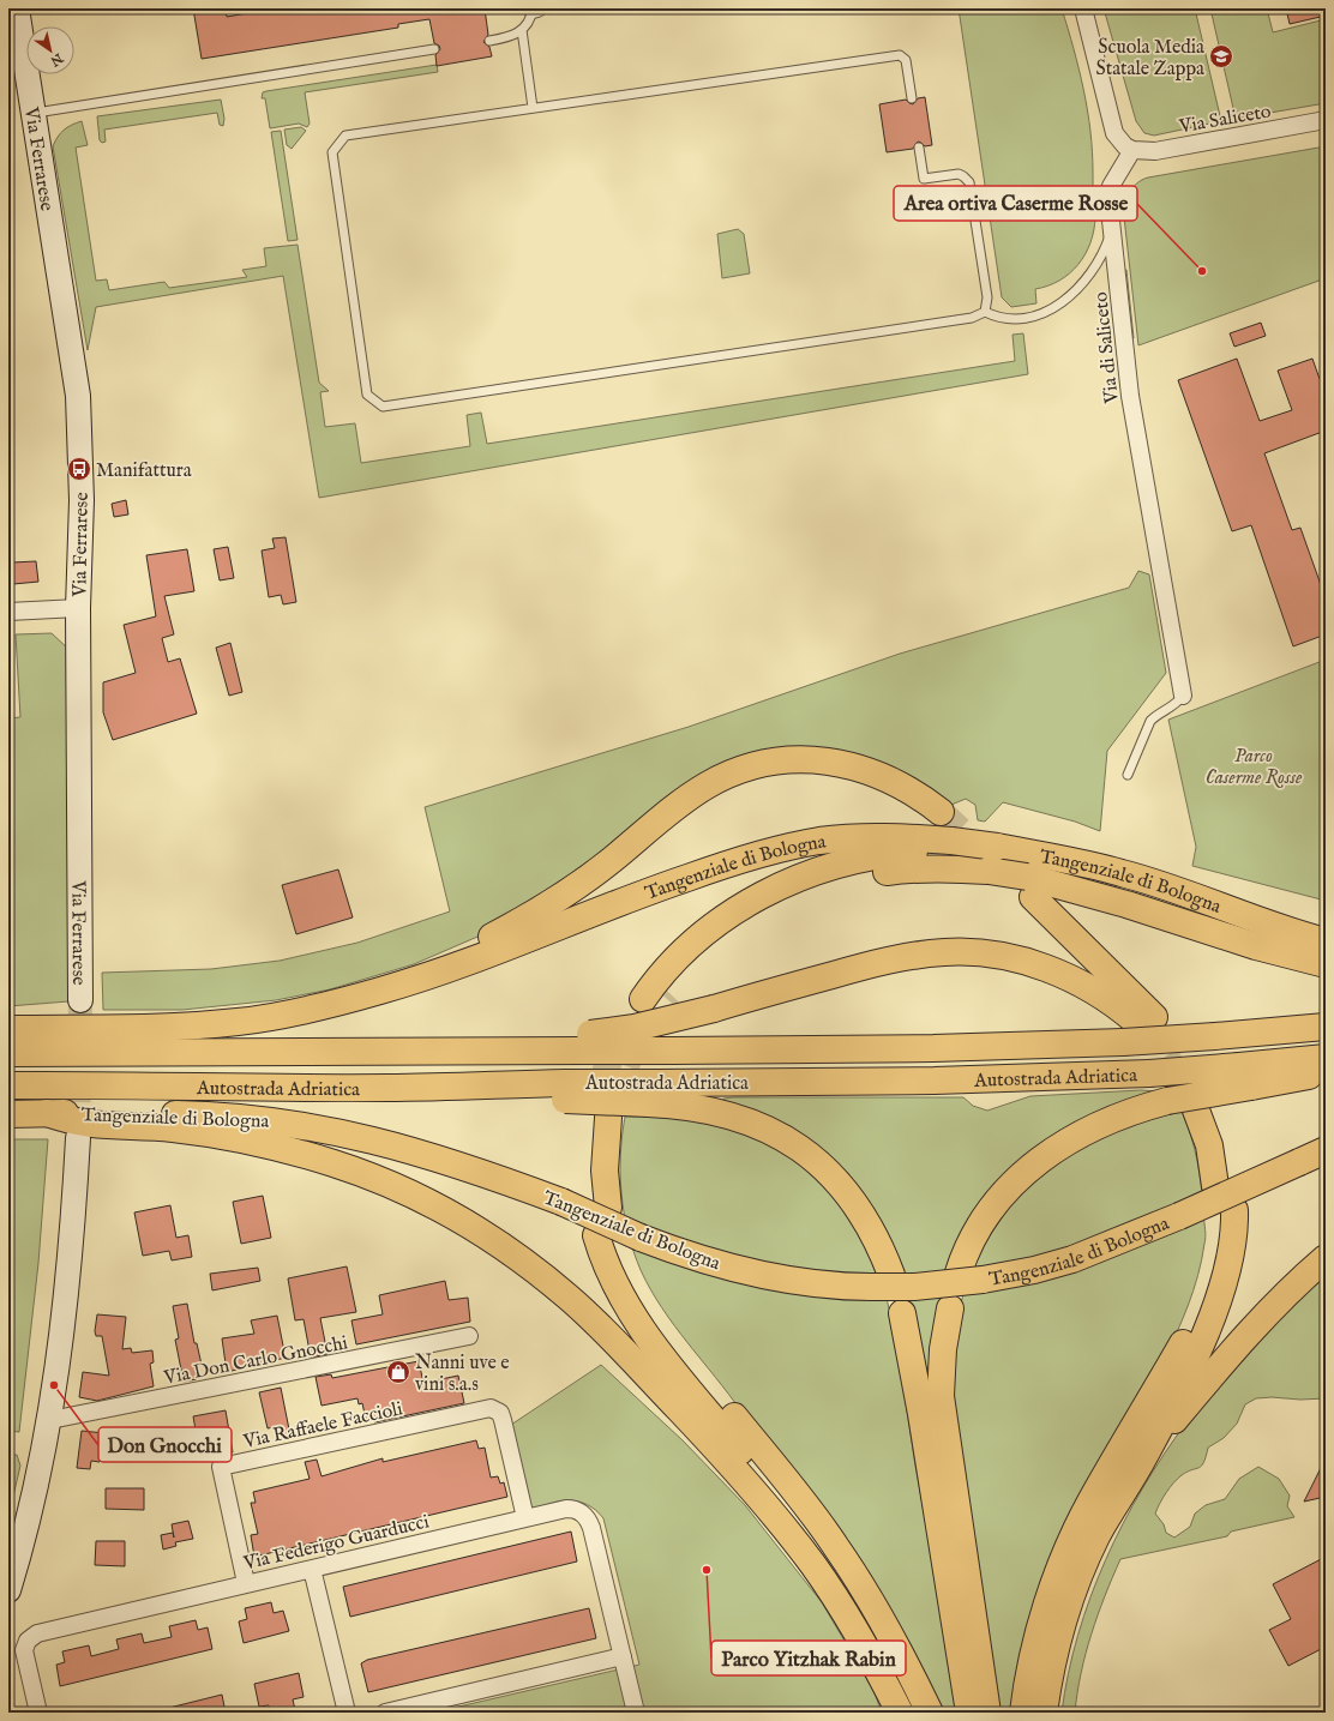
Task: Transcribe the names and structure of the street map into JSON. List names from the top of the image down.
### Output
{
  "streets": {
    "highway": ["Tangenziale di Bologna", "Autostrada Adriatica"],
    "main road": ["Via Ferrarese"],
    "street": [
      "Via Saliceto",
      "Via di Saliceto",
      "Via Don Carlo Gnocchi",
      "Via Raffaele Faccioli",
      "Via Federigo Guarducci"
    ]
  },
  "crossings": [
    ["Via Saliceto", "Via di Saliceto"],
    ["Via Raffaele Faccioli", "Via Federigo Guarducci"]
  ],
  "parks": ["Parco Caserme Rosse"],
  "places": {
    "school or university": ["Scuola Media Statale Zappa"],
    "other": ["Area ortiva Caserme Rosse", "Don Gnocchi", "Parco Yitzhak Rabin"],
    "bus stop": ["Manifattura"],
    "shop": ["Nanni uve e vini s.a.s"]
  },
  "north": "bottom right"
}
